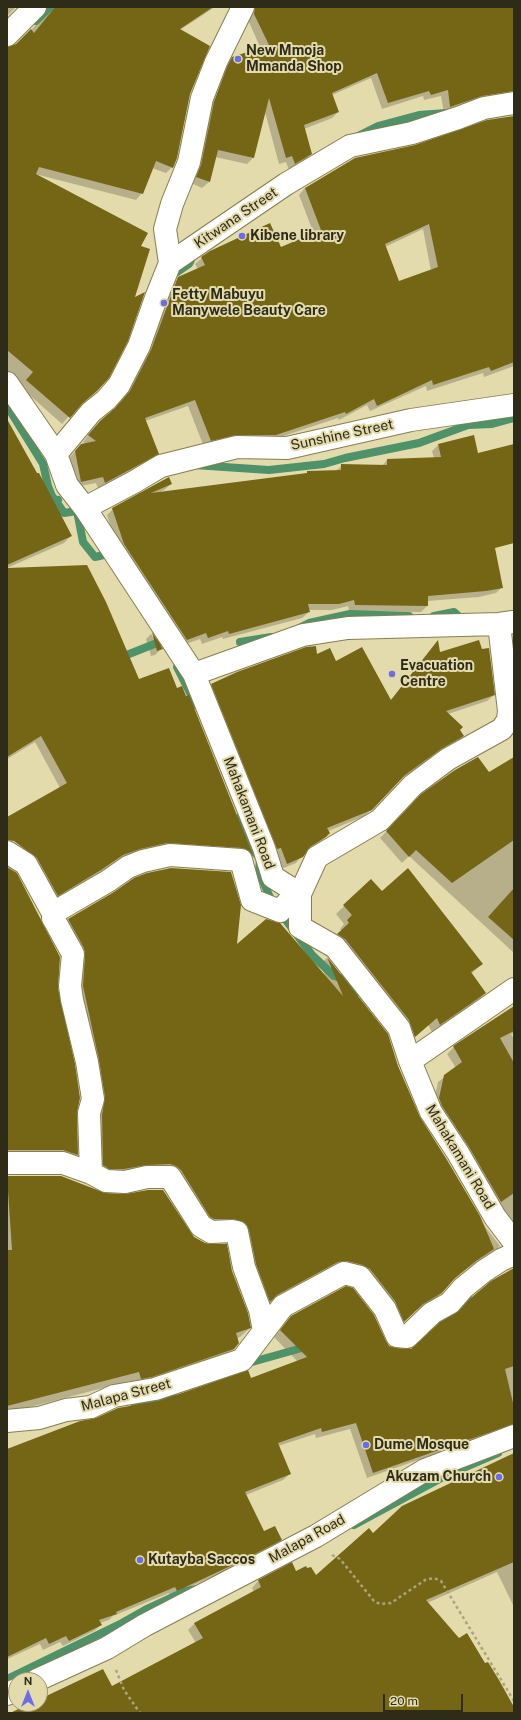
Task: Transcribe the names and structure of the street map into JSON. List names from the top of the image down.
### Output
{
  "streets": {
    "street": [
      "Kitwana Street",
      "Sunshine Street",
      "Mahakamani Road",
      "Malapa Street",
      "Malapa Road"
    ]
  },
  "crossings": [
    ["Sunshine Street", "Mahakamani Road"]
  ],
  "places": [
    "New Mmoja Mmanda Shop",
    "Kibene library",
    "Fetty Mabuyu Manywele Beauty Care",
    "Evacuation Centre",
    "Dume Mosque",
    "Akuzam Church",
    "Kutayba Saccos"
  ],
  "scale_bar": "20 m",
  "north": "top"
}
